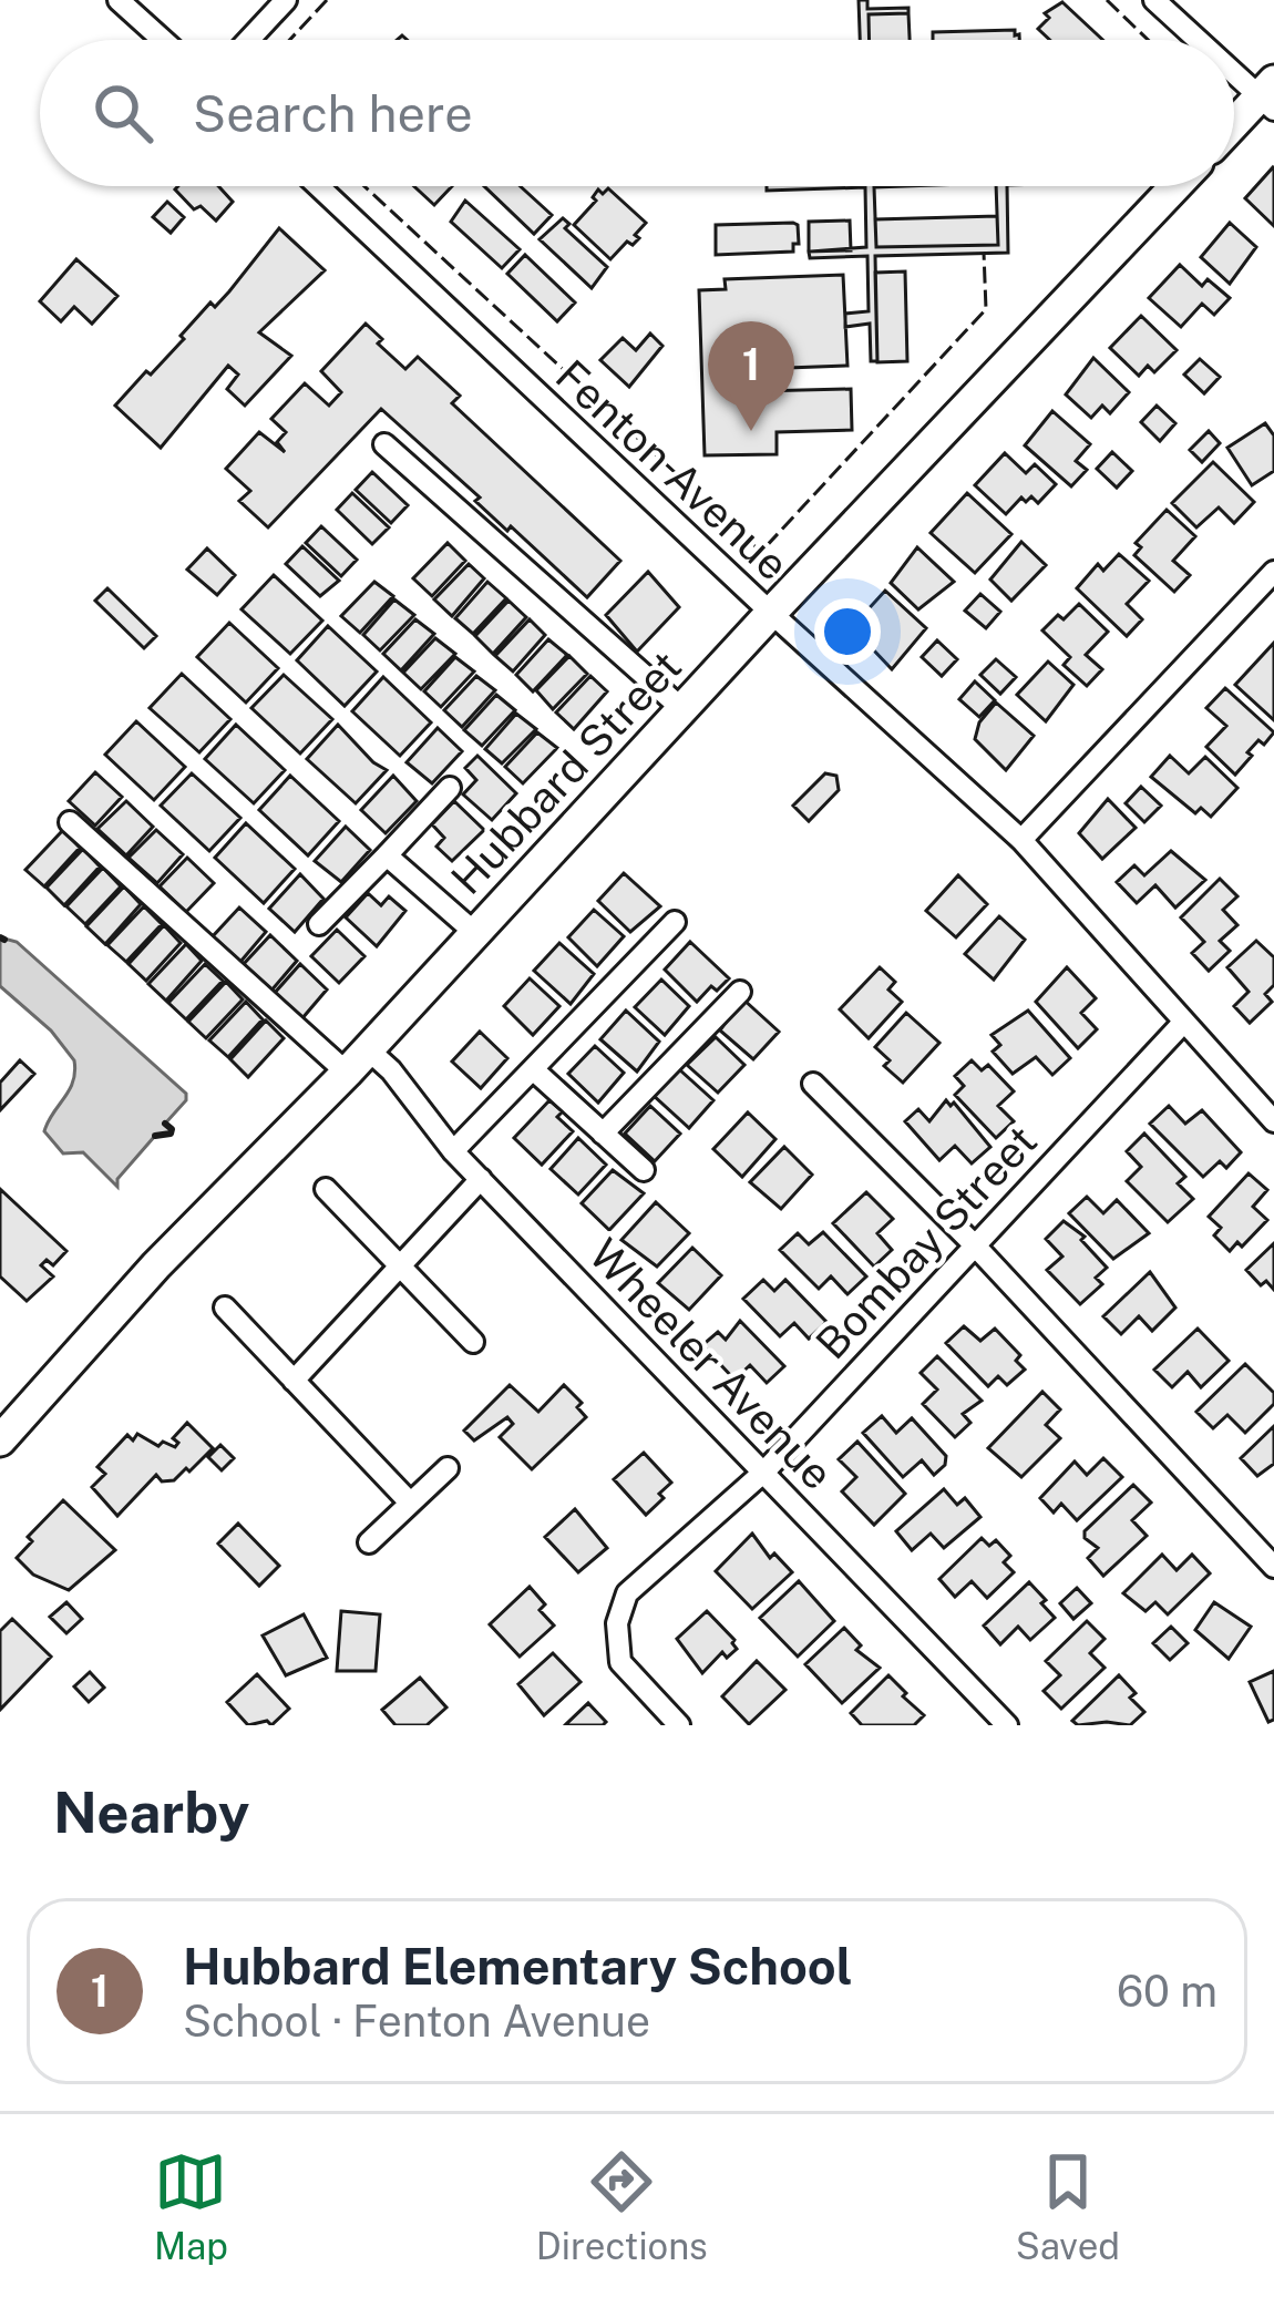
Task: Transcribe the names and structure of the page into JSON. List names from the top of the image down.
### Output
{
  "streets": {
    "main road": ["Hubbard Street"],
    "street": ["Fenton Avenue", "Bombay Street", "Wheeler Avenue"]
  },
  "crossings": [
    ["Fenton Avenue", "Hubbard Street"],
    ["Fenton Avenue", "Bombay Street"],
    ["Hubbard Street", "Wheeler Avenue"],
    ["Bombay Street", "Wheeler Avenue"]
  ],
  "page": {
    "search": "Search here",
    "pins": "1",
    "heading": "Nearby",
    "list": [
      {
        "mark": "1",
        "name": "Hubbard Elementary School",
        "note": "School · Fenton Avenue",
        "value": "60 m"
      }
    ],
    "nav": ["Map", "Directions", "Saved"]
  }
}
